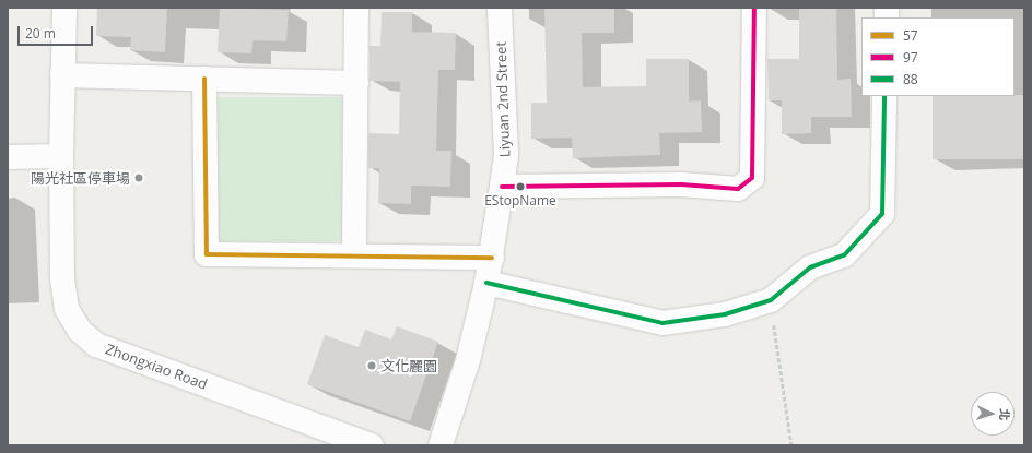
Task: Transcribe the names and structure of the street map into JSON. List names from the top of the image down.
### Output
{
  "streets": {
    "street": ["Liyuan 2nd Street", "Zhongxiao Road"]
  },
  "places": ["陽光社區停車場", "EStopName", "文化麗園"],
  "lines": ["transit line 97", "transit line 57", "transit line 88"],
  "legend": ["57", "97", "88"],
  "scale_bar": "20 m",
  "north": "right"
}
